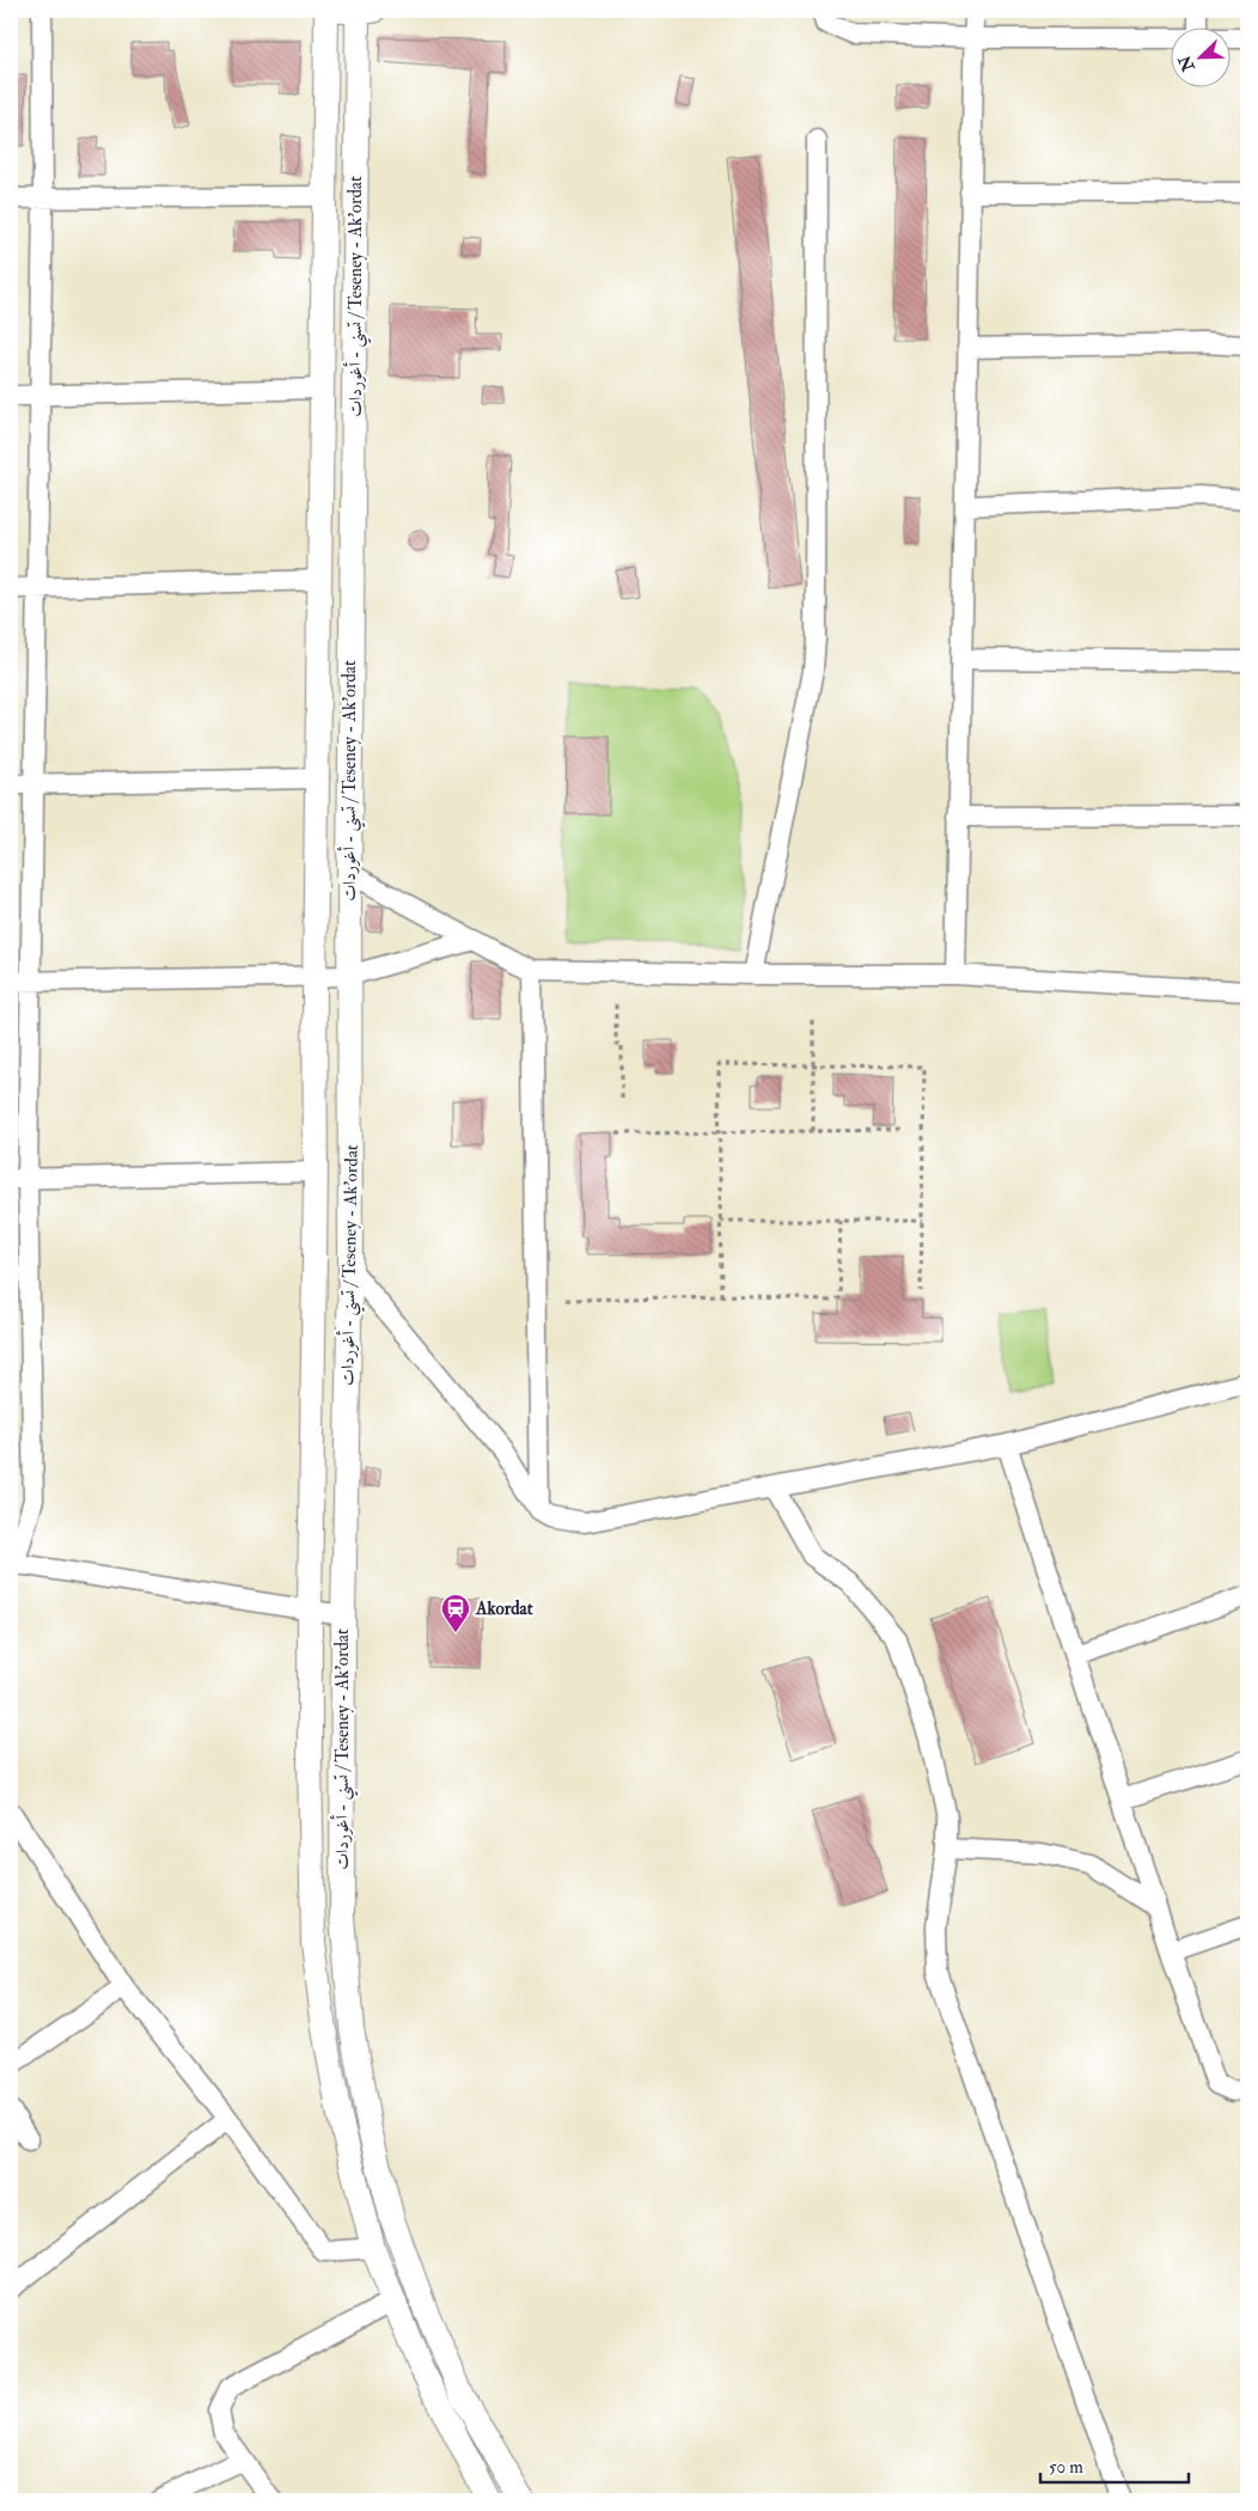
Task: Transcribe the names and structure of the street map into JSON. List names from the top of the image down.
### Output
{
  "streets": {
    "main road": ["تسني - أغوردات / Teseney - Ak'ordat"]
  },
  "places": {
    "station": ["Akordat"]
  },
  "scale_bar": "50 m",
  "north": "bottom left"
}
